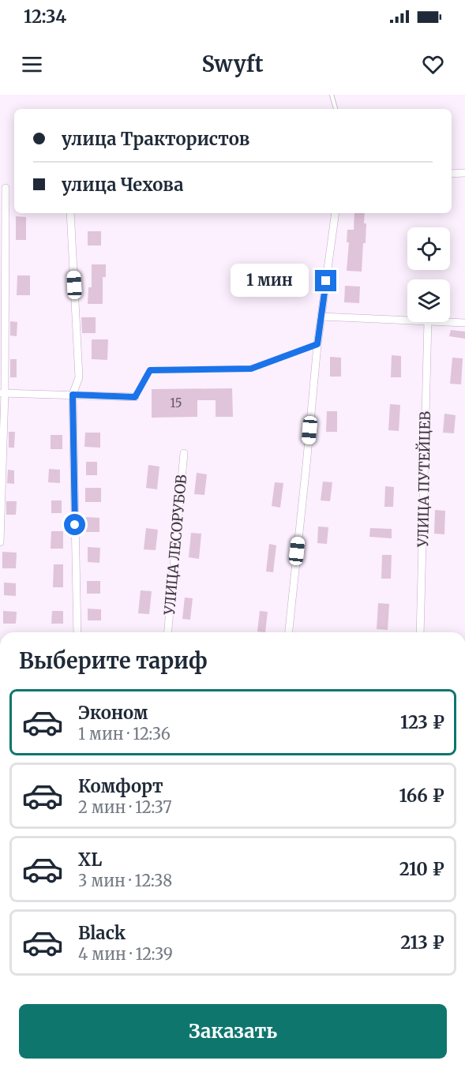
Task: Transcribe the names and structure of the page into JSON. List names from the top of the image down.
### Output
{
  "streets": {
    "street": ["УЛИЦА ПУТЕЙЦЕВ", "УЛИЦА ЛЕСОРУБОВ"]
  },
  "house_numbers": ["15"],
  "page": {
    "status": "12:34",
    "header": "Swyft",
    "banner": ["улица Трактористов", "улица Чехова"],
    "bubble": "1 мин",
    "heading": "Выберите тариф",
    "list": [
      {
        "name": "Эконом",
        "note": "1 мин · 12:36",
        "value": "123 ₽"
      },
      {
        "name": "Комфорт",
        "note": "2 мин · 12:37",
        "value": "166 ₽"
      },
      {
        "name": "XL",
        "note": "3 мин · 12:38",
        "value": "210 ₽"
      },
      {
        "name": "Black",
        "note": "4 мин · 12:39",
        "value": "213 ₽"
      }
    ],
    "buttons": "Заказать"
  }
}
